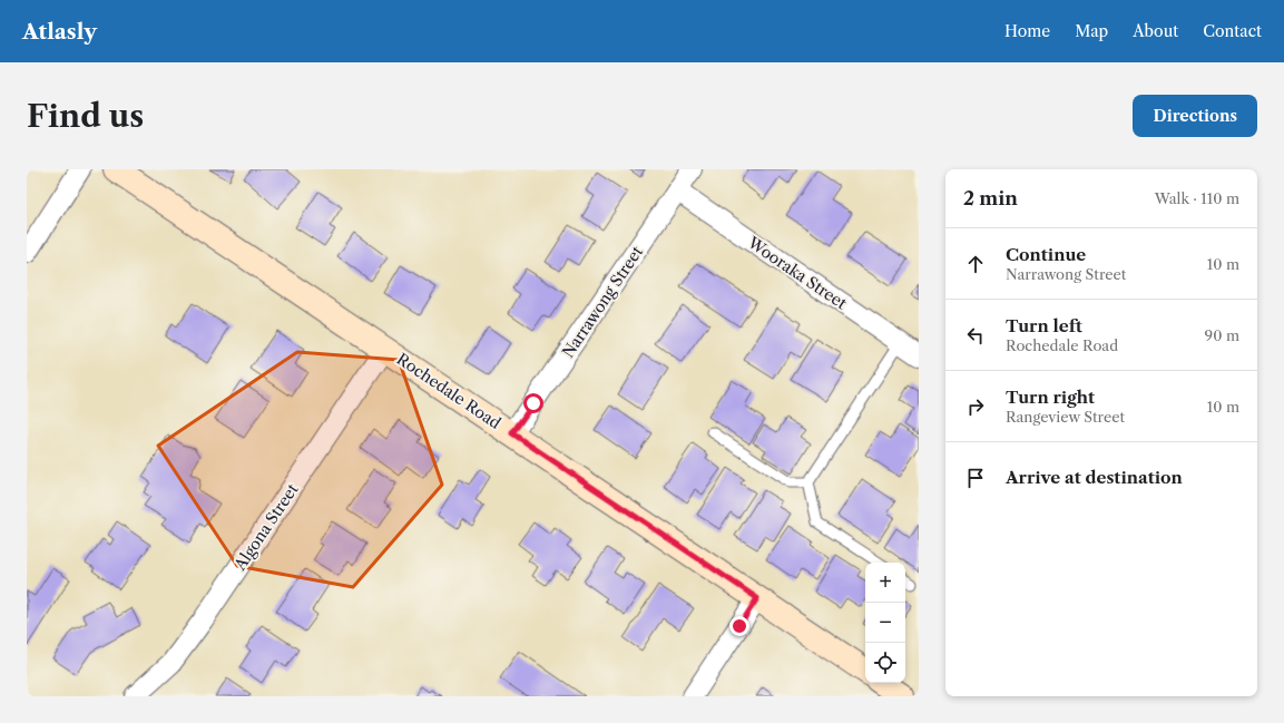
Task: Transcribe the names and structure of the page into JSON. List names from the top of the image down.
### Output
{
  "streets": {
    "main road": ["Rochedale Road"],
    "street": ["Wooraka Street", "Narrawong Street", "Algona Street"]
  },
  "crossings": [
    ["Wooraka Street", "Narrawong Street"],
    ["Narrawong Street", "Rochedale Road"],
    ["Rochedale Road", "Algona Street"]
  ],
  "page": {
    "header": "Atlasly",
    "nav": [
      "Home",
      "Map",
      "About",
      "Contact"
    ],
    "buttons": "Directions",
    "title": "Find us",
    "heading": ["2 min", "Walk · 110 m"],
    "list": [
      ["Continue", "Narrawong Street", "10 m"],
      ["Turn left", "Rochedale Road", "90 m"],
      ["Turn right", "Rangeview Street", "10 m"],
      "Arrive at destination"
    ],
    "map_buttons": ["+", "−"]
  }
}
